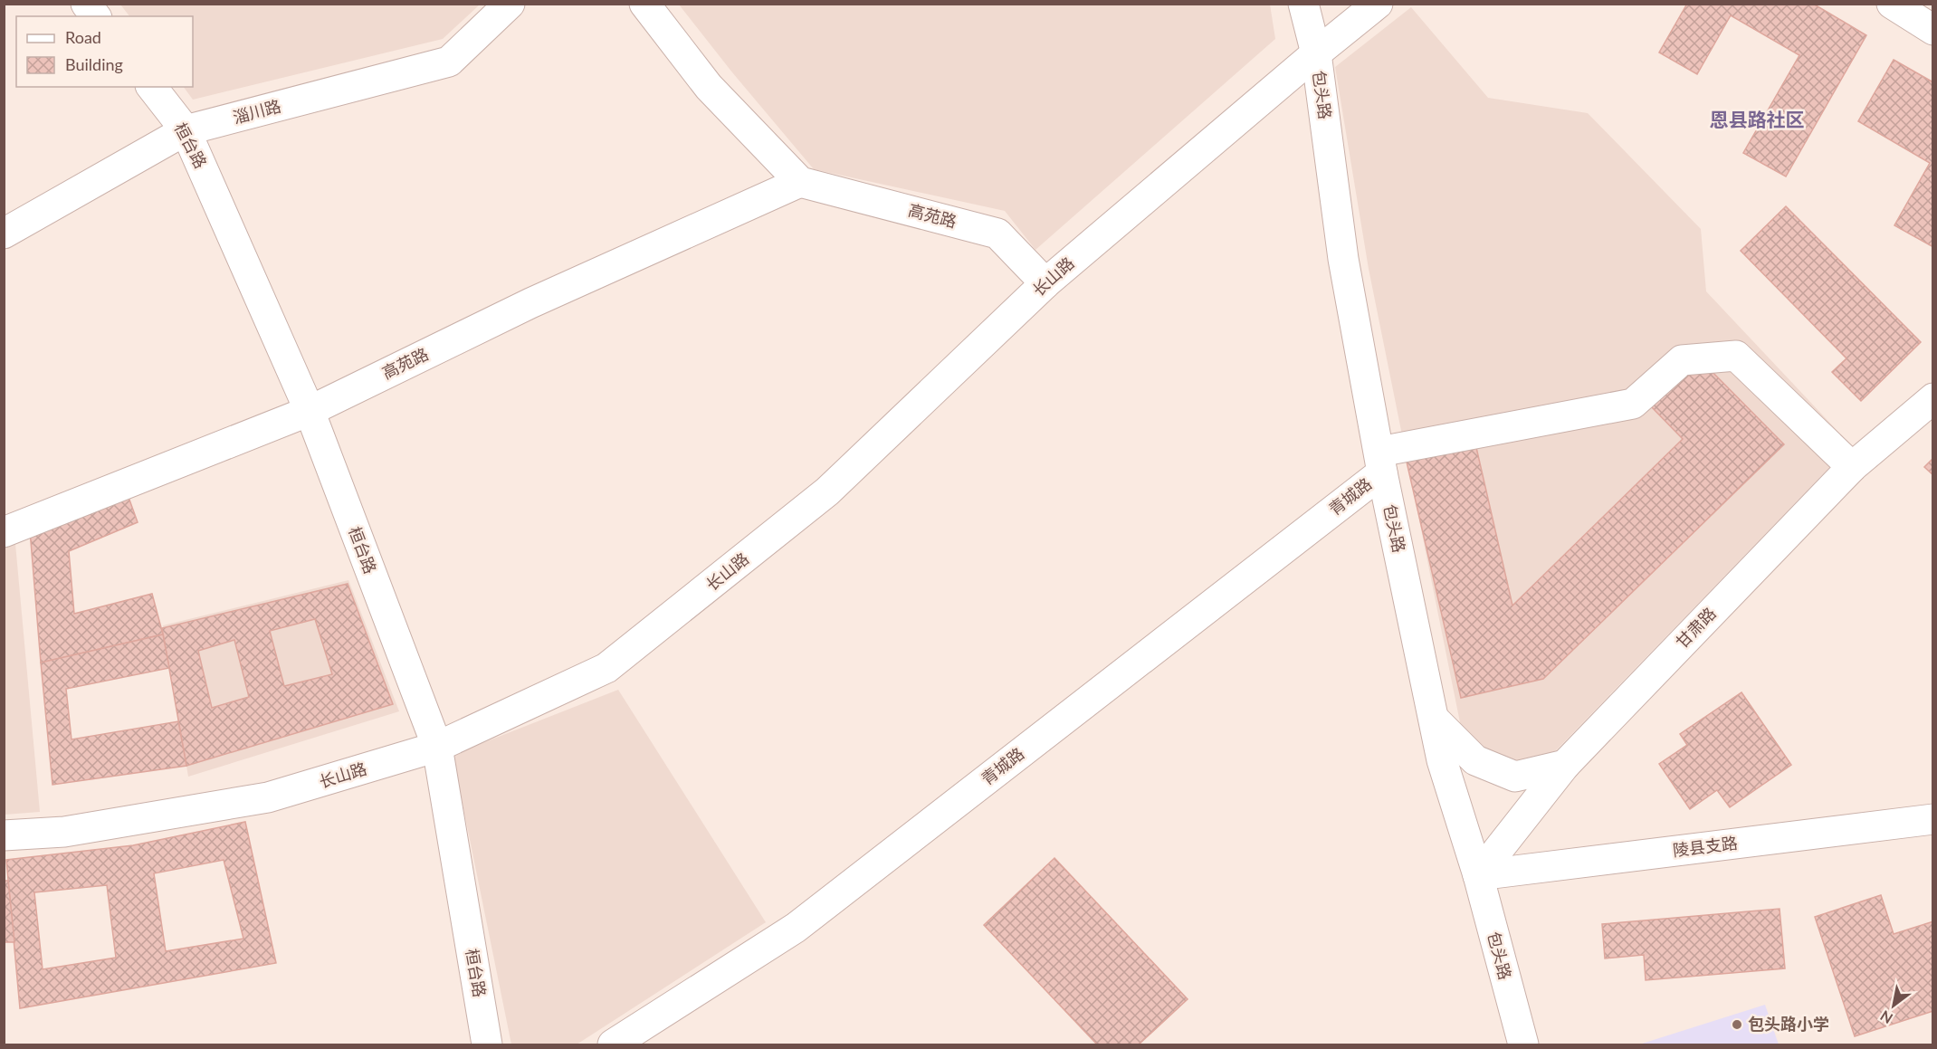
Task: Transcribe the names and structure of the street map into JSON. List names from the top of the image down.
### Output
{
  "streets": {
    "street": [
      "包头路",
      "淄川路",
      "桓台路",
      "高苑路",
      "长山路",
      "青城路",
      "甘肃路",
      "陵县支路"
    ]
  },
  "crossings": [
    ["包头路", "长山路"],
    ["包头路", "青城路"],
    ["包头路", "甘肃路"],
    ["包头路", "陵县支路"],
    ["淄川路", "桓台路"],
    ["桓台路", "高苑路"],
    ["桓台路", "长山路"],
    ["高苑路", "长山路"],
    ["甘肃路", "陵县支路"]
  ],
  "districts": ["恩县路社区"],
  "places": ["包头路小学"],
  "legend": ["Road", "Building"],
  "north": "bottom left"
}
